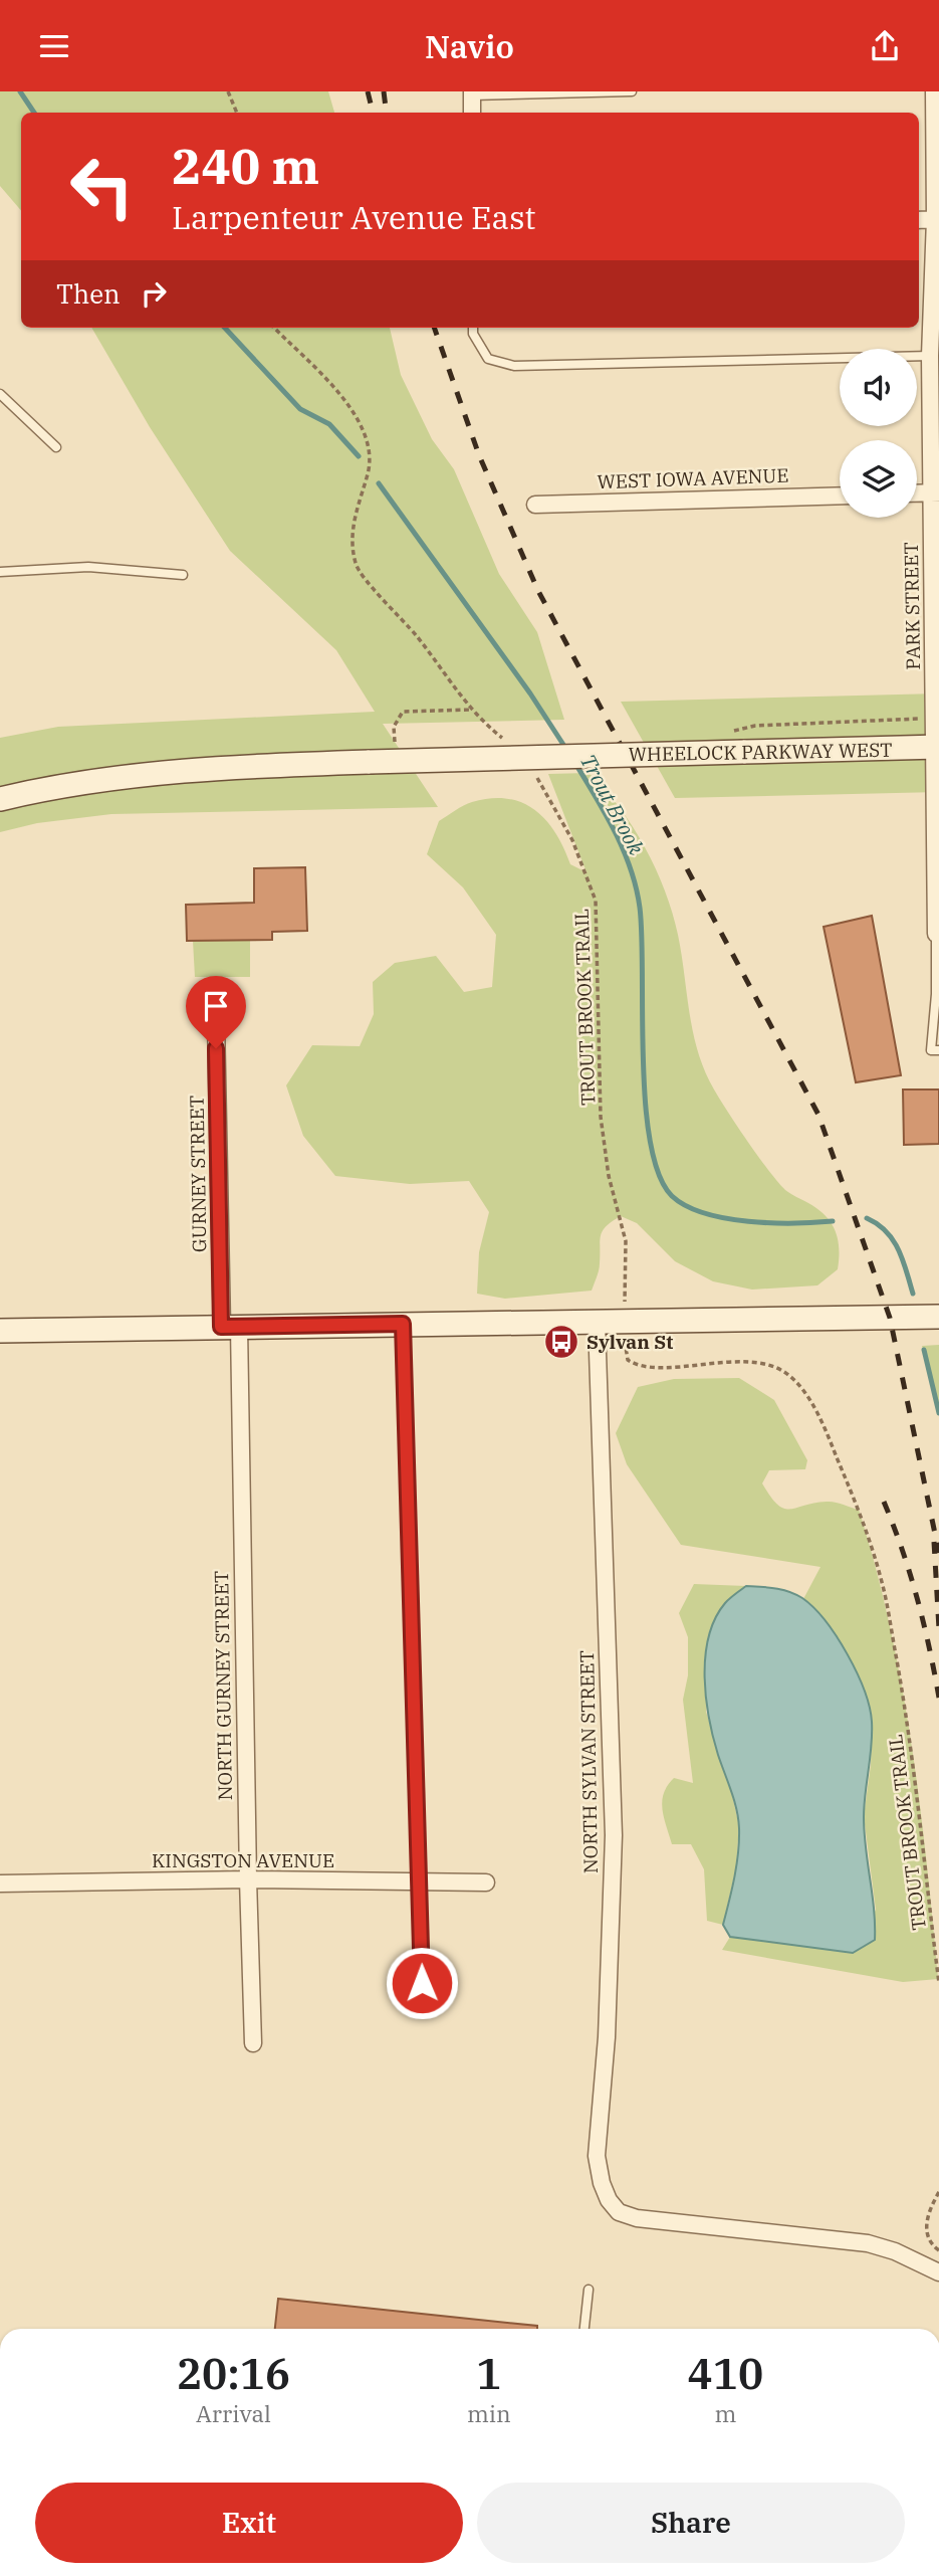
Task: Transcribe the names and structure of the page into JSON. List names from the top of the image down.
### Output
{
  "streets": {
    "street": [
      "WEST IOWA AVENUE",
      "PARK STREET",
      "WHEELOCK PARKWAY WEST",
      "GURNEY STREET",
      "NORTH GURNEY STREET",
      "NORTH SYLVAN STREET",
      "KINGSTON AVENUE"
    ],
    "path": ["TROUT BROOK TRAIL"]
  },
  "crossings": [
    ["PARK STREET", "WHEELOCK PARKWAY WEST"],
    ["GURNEY STREET", "NORTH GURNEY STREET"],
    ["NORTH GURNEY STREET", "KINGSTON AVENUE"]
  ],
  "water": ["Trout Brook"],
  "places": {
    "bus stop": ["Sylvan St"]
  },
  "page": {
    "header": "Navio",
    "turn": ["240 m", "Larpenteur Avenue East"],
    "then": "Then",
    "eta": [
      "20:16",
      "Arrival",
      "1",
      "min",
      "410",
      "m"
    ],
    "buttons": ["Exit", "Share"]
  }
}
